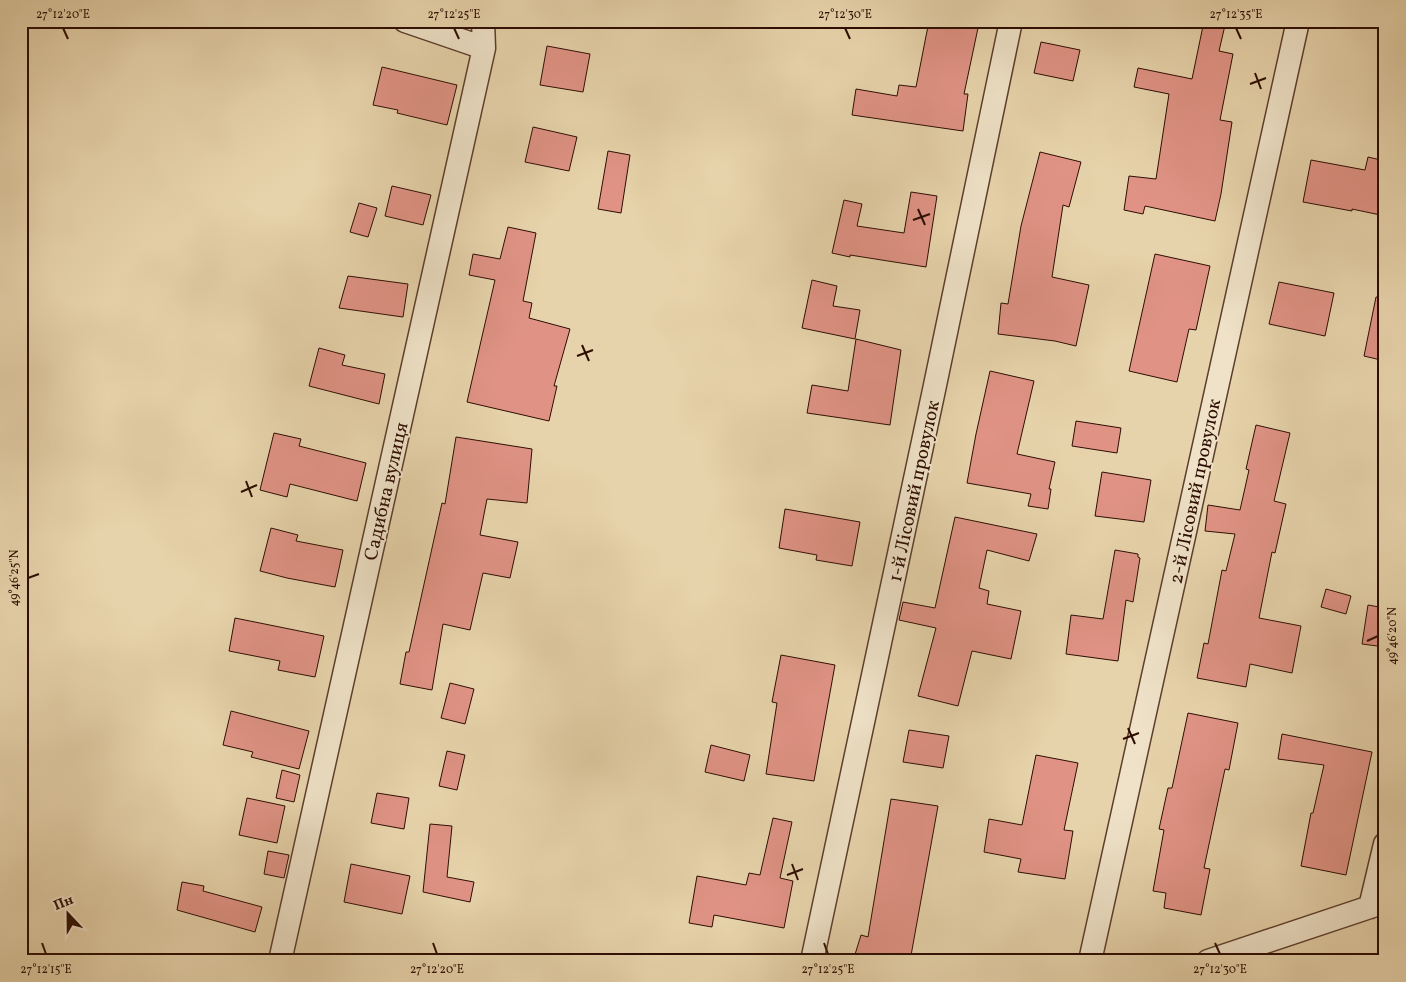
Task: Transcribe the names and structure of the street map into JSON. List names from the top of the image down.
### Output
{
  "streets": {
    "street": ["Садибна вулиця", "1-й Лісовий провулок", "2-й Лісовий провулок"]
  },
  "north": "top",
  "coordinates": [
    "27°12'20\"E",
    "27°12'25\"E",
    "27°12'30\"E",
    "27°12'35\"E",
    "49°46'25\"N",
    "49°46'20\"N",
    "27°12'15\"E"
  ]
}
